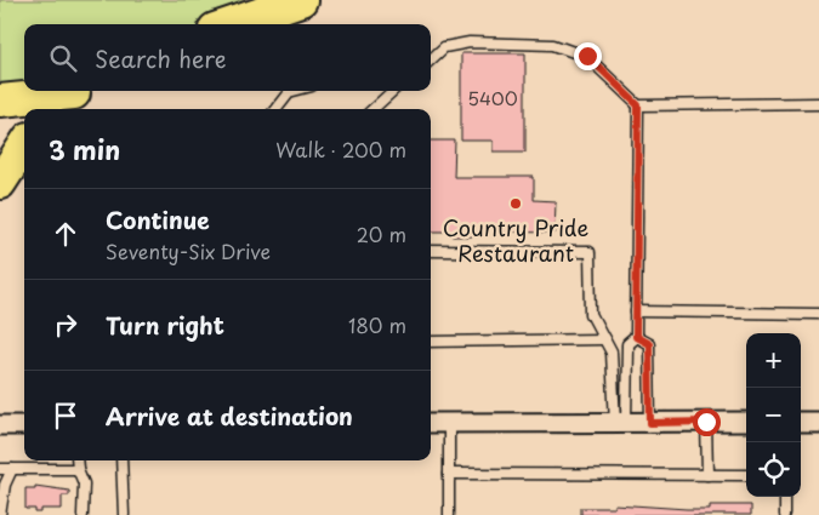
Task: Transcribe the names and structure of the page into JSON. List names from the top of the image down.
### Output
{
  "places": ["Country Pride Restaurant"],
  "house_numbers": ["5400"],
  "page": {
    "search": "Search here",
    "heading": ["3 min", "Walk · 200 m"],
    "list": [
      ["Continue", "Seventy-Six Drive", "20 m"],
      ["Turn right", "180 m"],
      "Arrive at destination"
    ],
    "map_buttons": ["+", "−"]
  }
}
